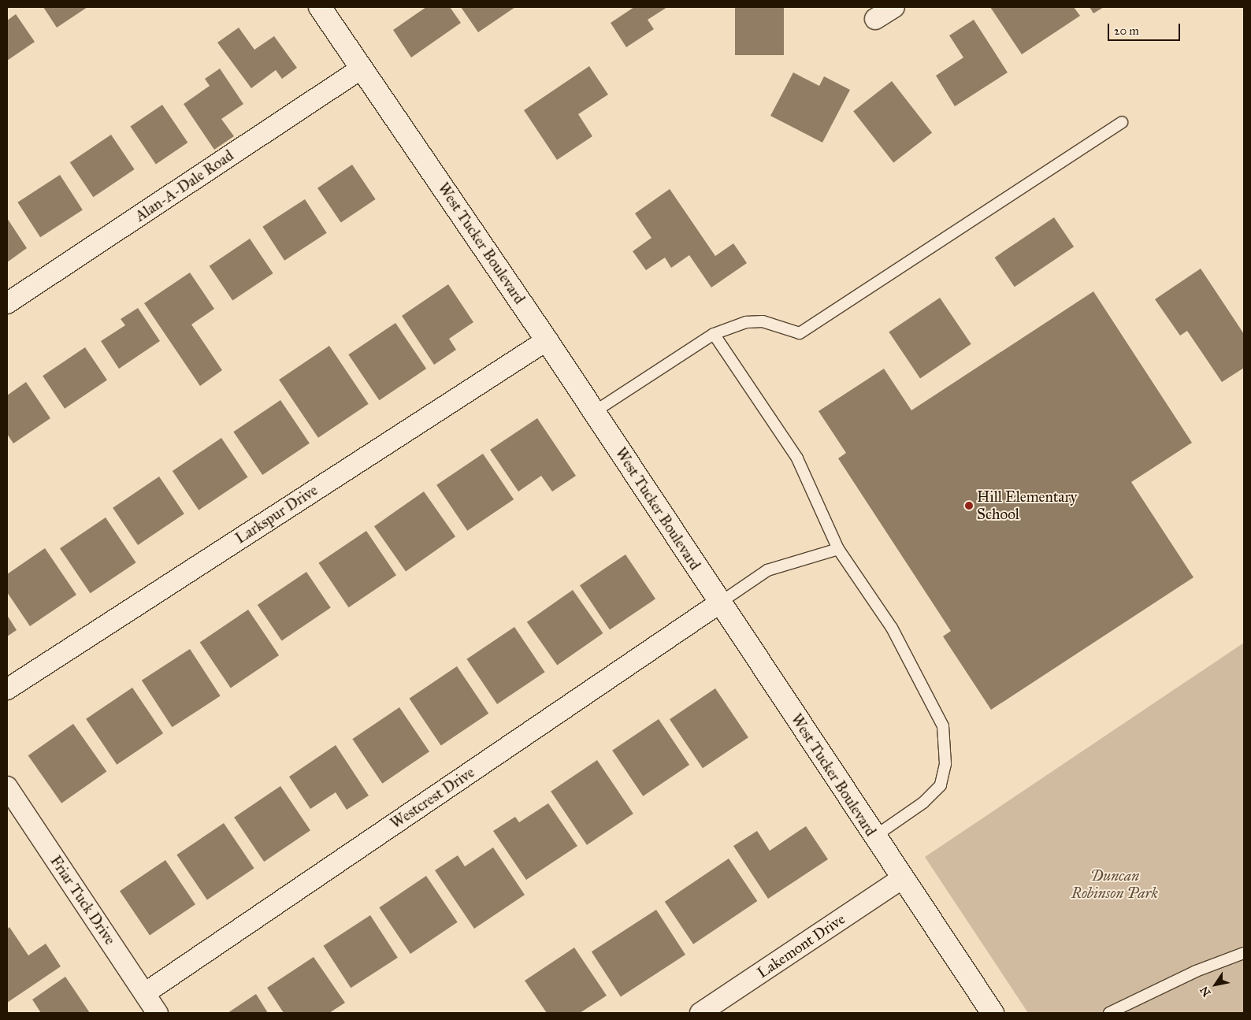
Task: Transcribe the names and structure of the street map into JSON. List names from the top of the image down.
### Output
{
  "streets": {
    "street": [
      "Alan-A-Dale Road",
      "West Tucker Boulevard",
      "Larkspur Drive",
      "Westcrest Drive",
      "Friar Tuck Drive",
      "Lakemont Drive"
    ]
  },
  "crossings": [
    ["Alan-A-Dale Road", "West Tucker Boulevard"],
    ["West Tucker Boulevard", "Larkspur Drive"],
    ["West Tucker Boulevard", "Westcrest Drive"],
    ["West Tucker Boulevard", "Lakemont Drive"],
    ["Westcrest Drive", "Friar Tuck Drive"]
  ],
  "parks": ["Duncan Robinson Park"],
  "places": ["Hill Elementary School"],
  "scale_bar": "20 m",
  "north": "bottom left"
}
